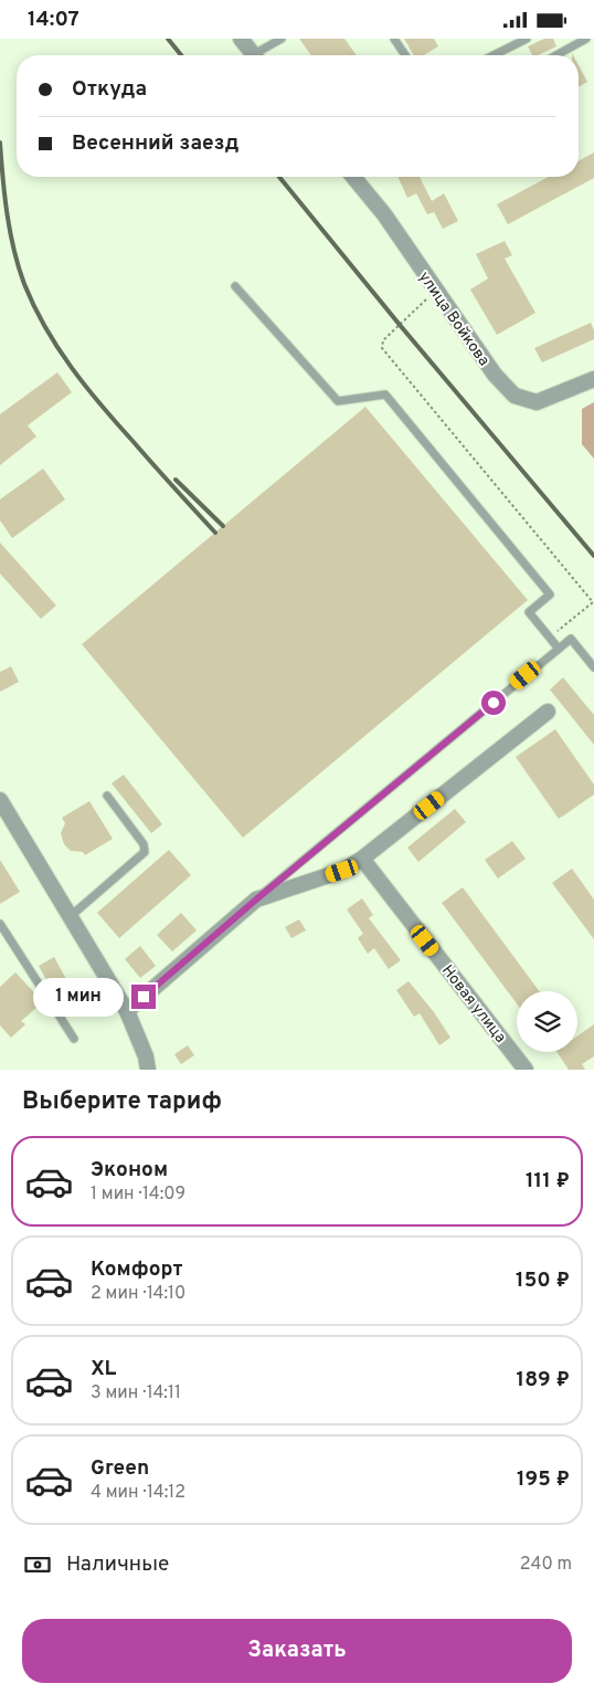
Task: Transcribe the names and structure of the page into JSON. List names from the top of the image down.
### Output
{
  "streets": {
    "street": ["улица Войкова", "Новая улица"]
  },
  "page": {
    "status": "14:07",
    "banner": ["Откуда", "Весенний заезд"],
    "bubble": "1 мин",
    "heading": "Выберите тариф",
    "list": [
      {
        "name": "Эконом",
        "note": "1 мин · 14:09",
        "value": "111 ₽"
      },
      {
        "name": "Комфорт",
        "note": "2 мин · 14:10",
        "value": "150 ₽"
      },
      {
        "name": "XL",
        "note": "3 мин · 14:11",
        "value": "189 ₽"
      },
      {
        "name": "Green",
        "note": "4 мин · 14:12",
        "value": "195 ₽"
      }
    ],
    "pay": ["Наличные", "240 m"],
    "buttons": "Заказать"
  }
}
